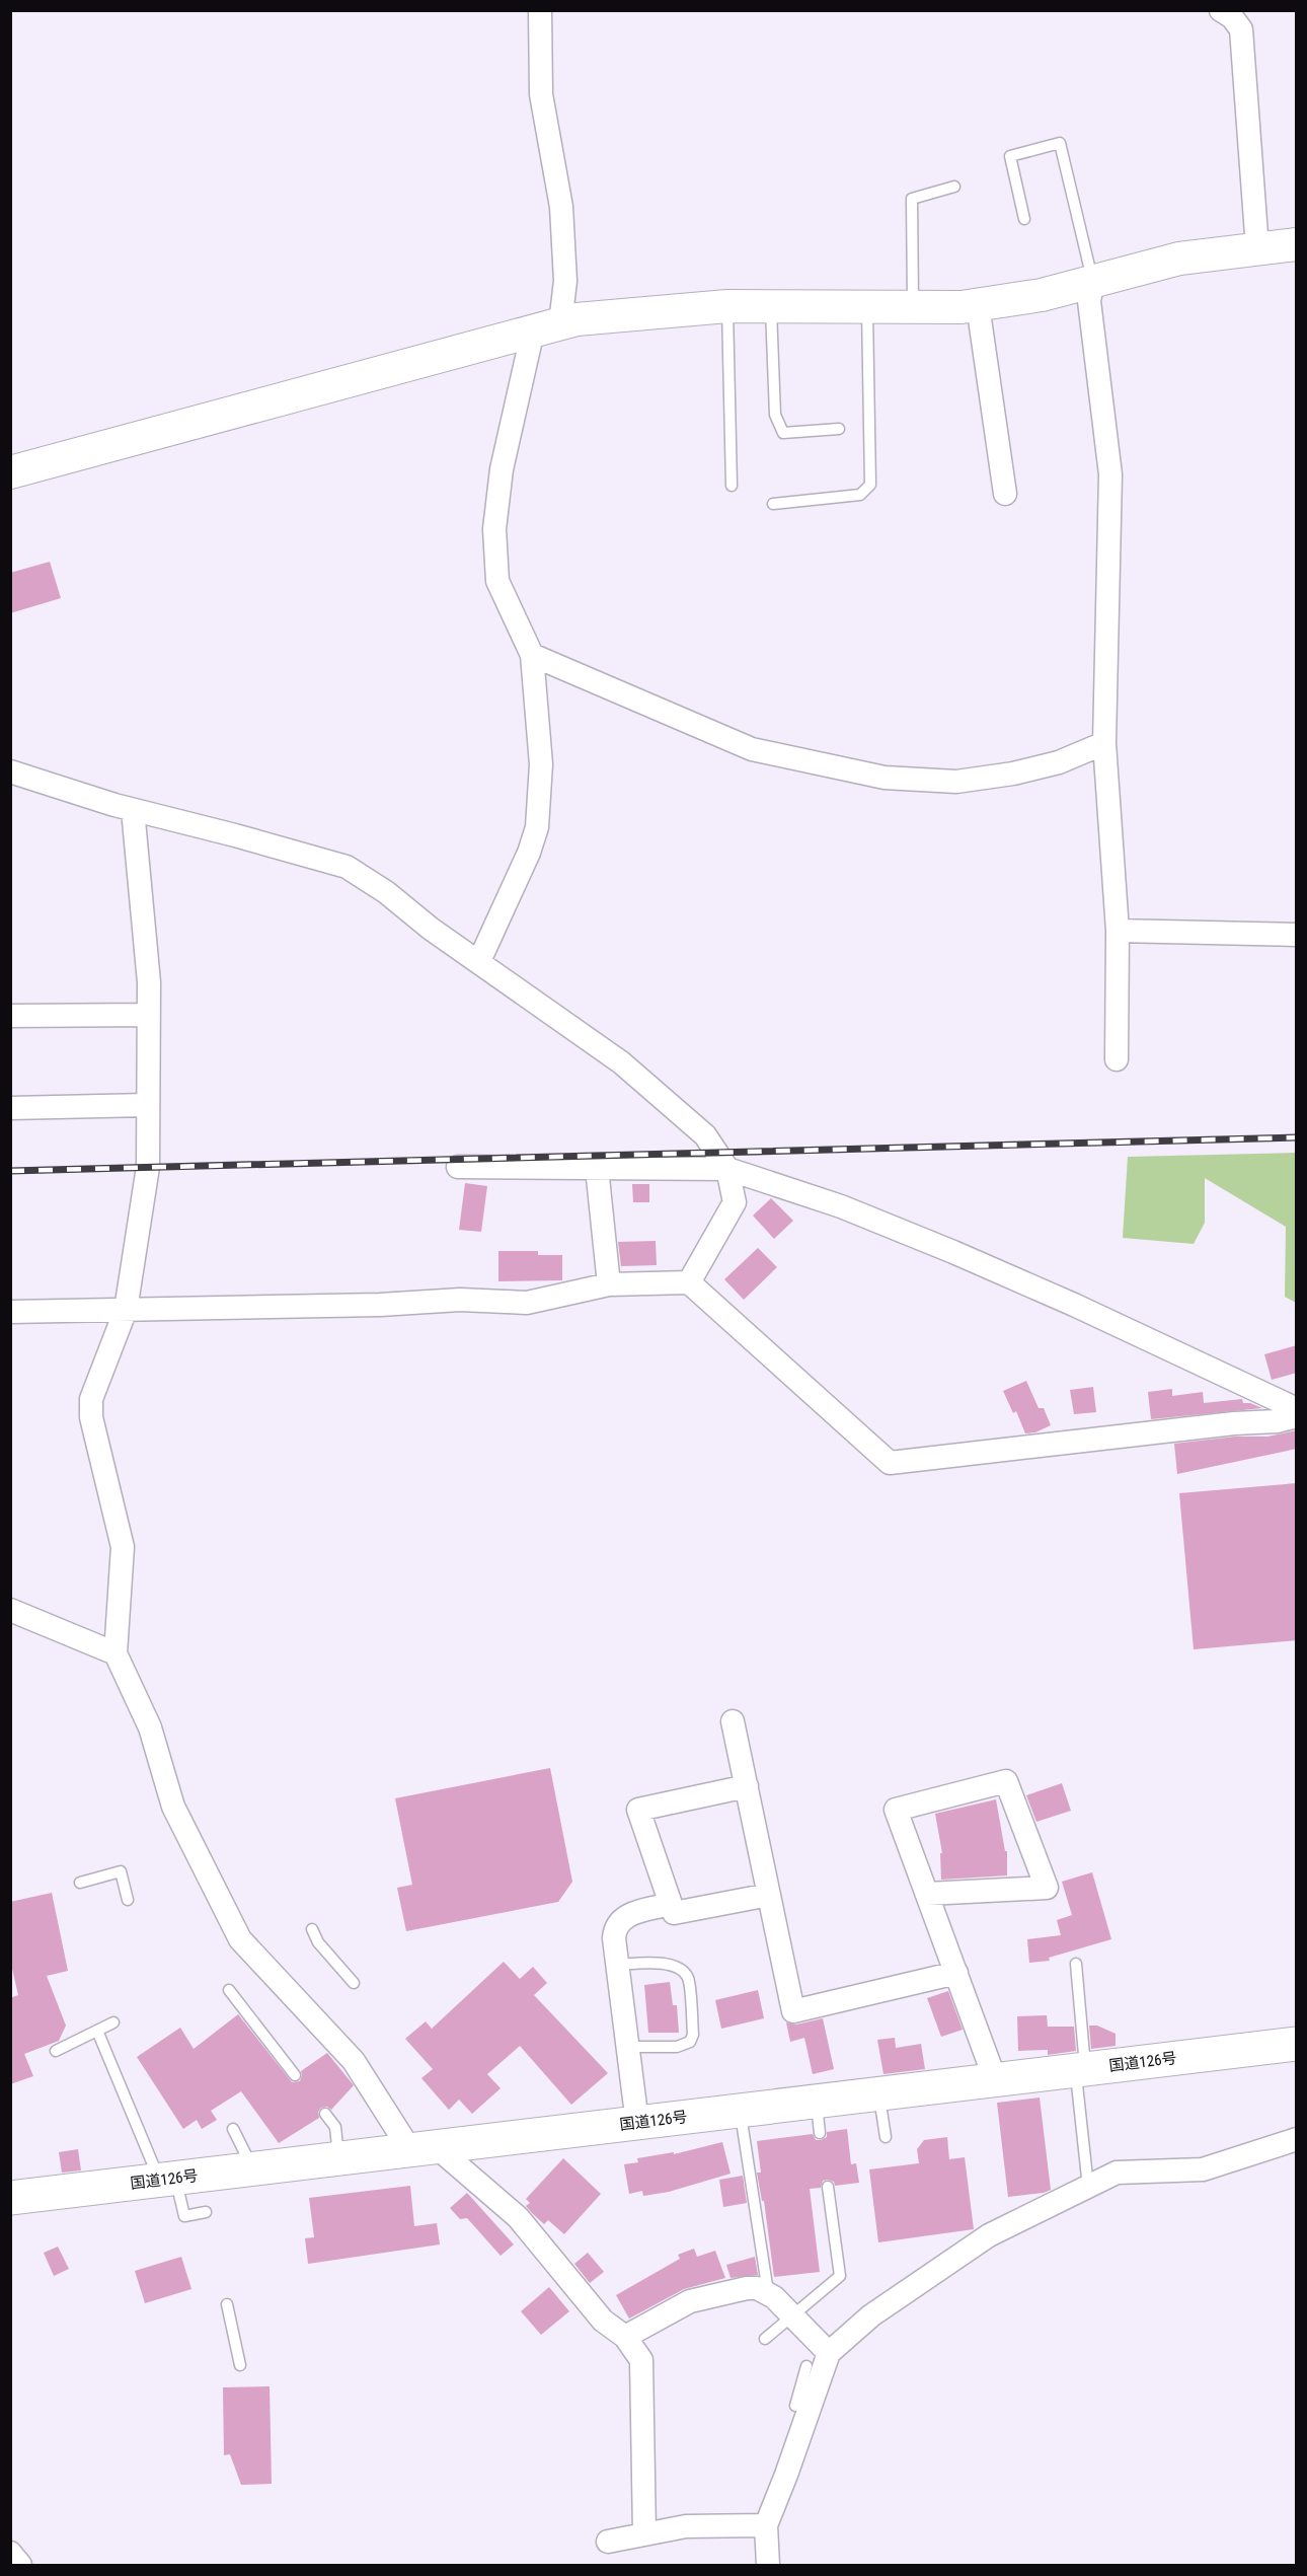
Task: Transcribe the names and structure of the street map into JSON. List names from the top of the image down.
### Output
{
  "streets": {
    "highway": ["国道126号"]
  }
}
